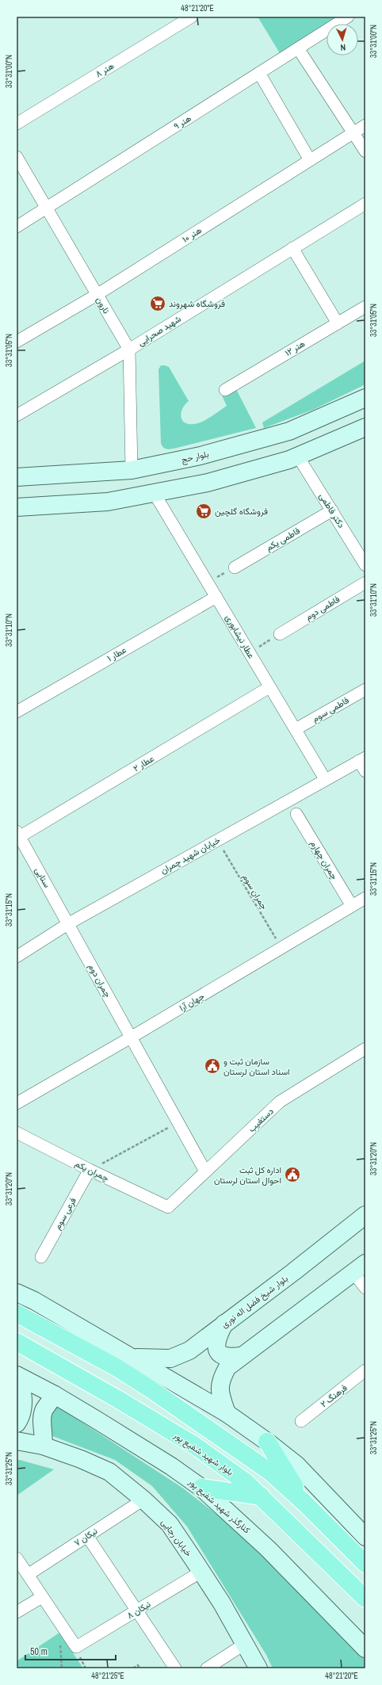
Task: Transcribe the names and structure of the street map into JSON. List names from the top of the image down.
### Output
{
  "streets": {
    "main road": [
      "بلوار حج",
      "بلوار شیخ فضل اله نوری",
      "بلوار شهید شفیع پور",
      "کنارگذر شهید شفیع پور",
      "خیابان رجایی"
    ],
    "street": [
      "هنر ۸",
      "هنر ۹",
      "هنر ۱۰",
      "نارون",
      "شهید صحرایی",
      "هنر ۱۲",
      "دکتر فاطمی",
      "فاطمی یکم",
      "فاطمی دوم",
      "عطار نیشابوری",
      "عطار ۱",
      "فاطمی سوم",
      "عطار ۲",
      "خیابان شهید چمران",
      "چمران چهارم",
      "سنایی",
      "چمران دوم",
      "جهان آرا",
      "دستغیب",
      "چمران یکم",
      "فرعی سوم",
      "فرهنگ ۲",
      "نیکان ۷",
      "نیکان ۸"
    ],
    "path": ["چمران سوم"]
  },
  "crossings": [
    ["هنر ۹", "نارون"],
    ["هنر ۱۰", "نارون"],
    ["نارون", "شهید صحرایی"],
    ["نارون", "بلوار حج"],
    ["دکتر فاطمی", "فاطمی یکم"],
    ["عطار نیشابوری", "عطار ۱"],
    ["عطار نیشابوری", "فاطمی سوم"],
    ["عطار نیشابوری", "عطار ۲"],
    ["عطار نیشابوری", "خیابان شهید چمران"],
    ["عطار ۲", "سنایی"],
    ["خیابان شهید چمران", "سنایی"],
    ["خیابان شهید چمران", "چمران سوم"],
    ["خیابان شهید چمران", "چمران دوم"],
    ["چمران چهارم", "جهان آرا"],
    ["سنایی", "چمران دوم"],
    ["چمران سوم", "جهان آرا"],
    ["چمران دوم", "جهان آرا"],
    ["چمران دوم", "دستغیب"],
    ["دستغیب", "چمران یکم"],
    ["چمران یکم", "فرعی سوم"],
    ["نیکان ۷", "خیابان رجایی"],
    ["خیابان رجایی", "نیکان ۸"]
  ],
  "places": {
    "supermarket": ["فروشگاه شهروند", "فروشگاه گلچین"],
    "public building": ["سازمان ثبت و اسناد استان لرستان", "اداره کل ثبت احوال استان لرستان"]
  },
  "scale_bar": "50 m",
  "north": "bottom",
  "coordinates": [
    "48°21'20\"E",
    "33°31'00\"N",
    "33°31'05\"N",
    "33°31'10\"N",
    "33°31'15\"N",
    "33°31'20\"N",
    "33°31'25\"N",
    "48°21'25\"E"
  ]
}
